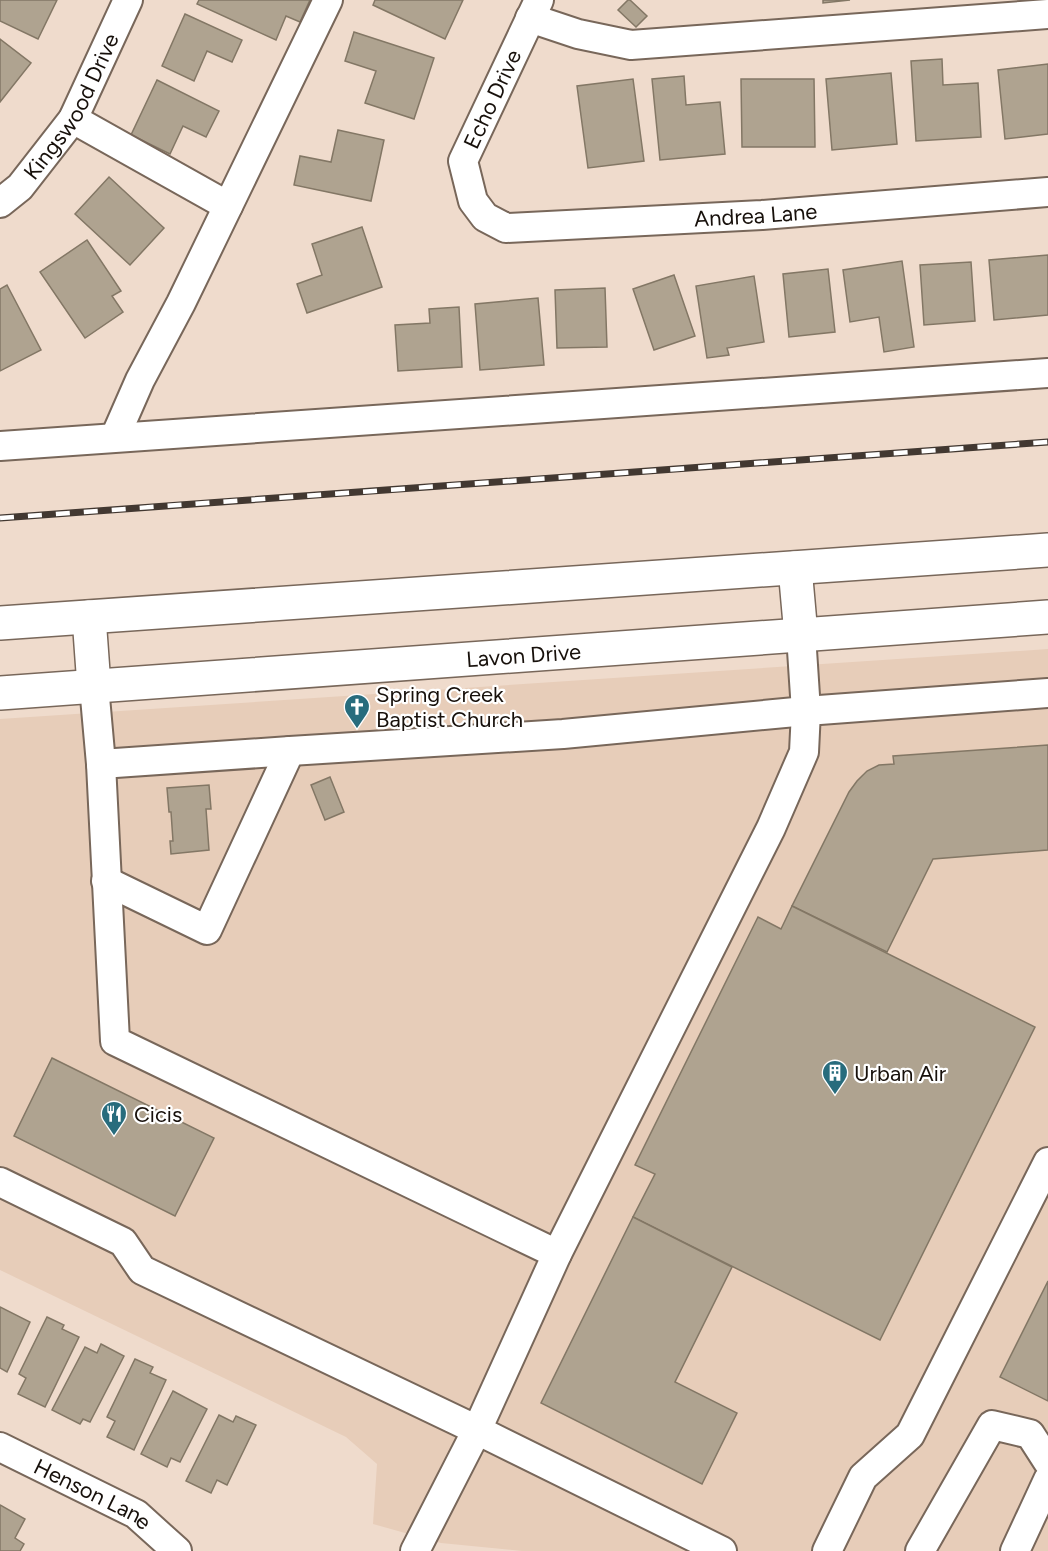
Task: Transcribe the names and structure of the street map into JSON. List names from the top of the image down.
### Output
{
  "streets": {
    "main road": ["Lavon Drive"],
    "street": [
      "Echo Drive",
      "Kingswood Drive",
      "Andrea Lane",
      "Henson Lane"
    ]
  },
  "crossings": [
    ["Echo Drive", "Andrea Lane"]
  ],
  "places": {
    "church": ["Spring Creek Baptist Church"],
    "building": ["Urban Air"],
    "restaurant": ["Cicis"]
  }
}
